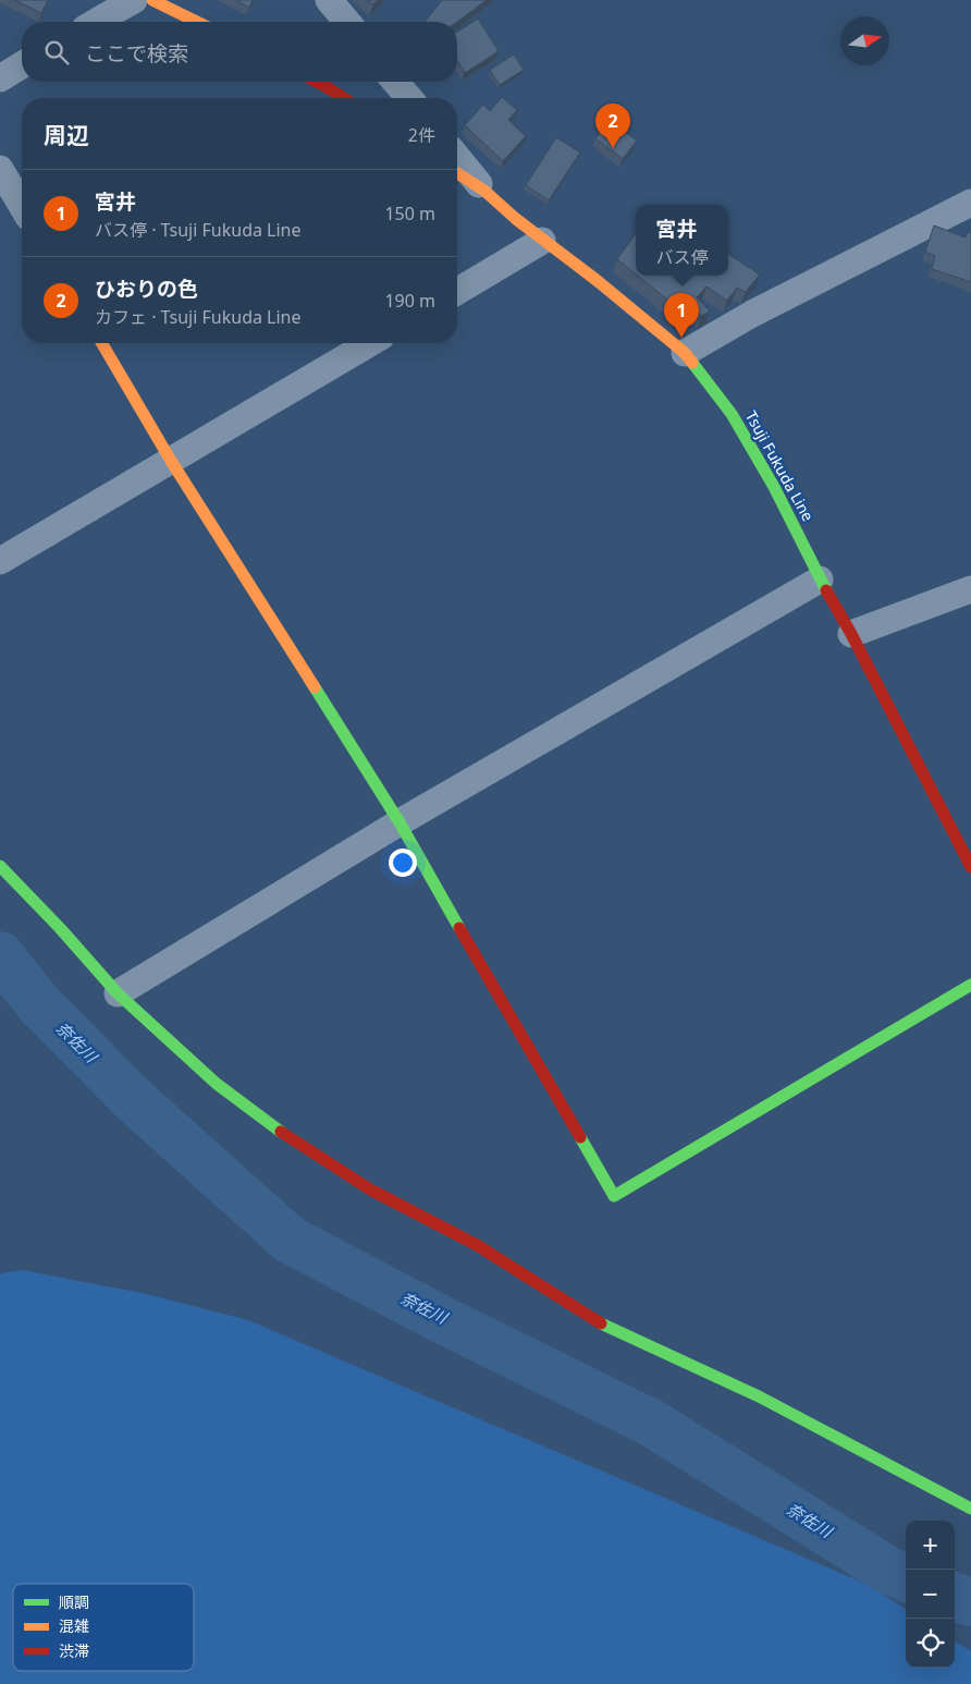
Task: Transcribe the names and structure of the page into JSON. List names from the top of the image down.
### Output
{
  "streets": {
    "street": ["Tsuji Fukuda Line"]
  },
  "water": ["奈佐川"],
  "legend": ["順調", "混雑", "渋滞"],
  "north": "right",
  "page": {
    "search": "ここで検索",
    "heading": ["周辺", "2件"],
    "pins": ["2", "1"],
    "list": [
      {
        "mark": "1",
        "name": "宮井",
        "note": "バス停 · Tsuji Fukuda Line",
        "value": "150 m"
      },
      {
        "mark": "2",
        "name": "ひおりの色",
        "note": "カフェ · Tsuji Fukuda Line",
        "value": "190 m"
      }
    ],
    "popup": ["宮井", "バス停"],
    "map_buttons": ["+", "−"]
  }
}
